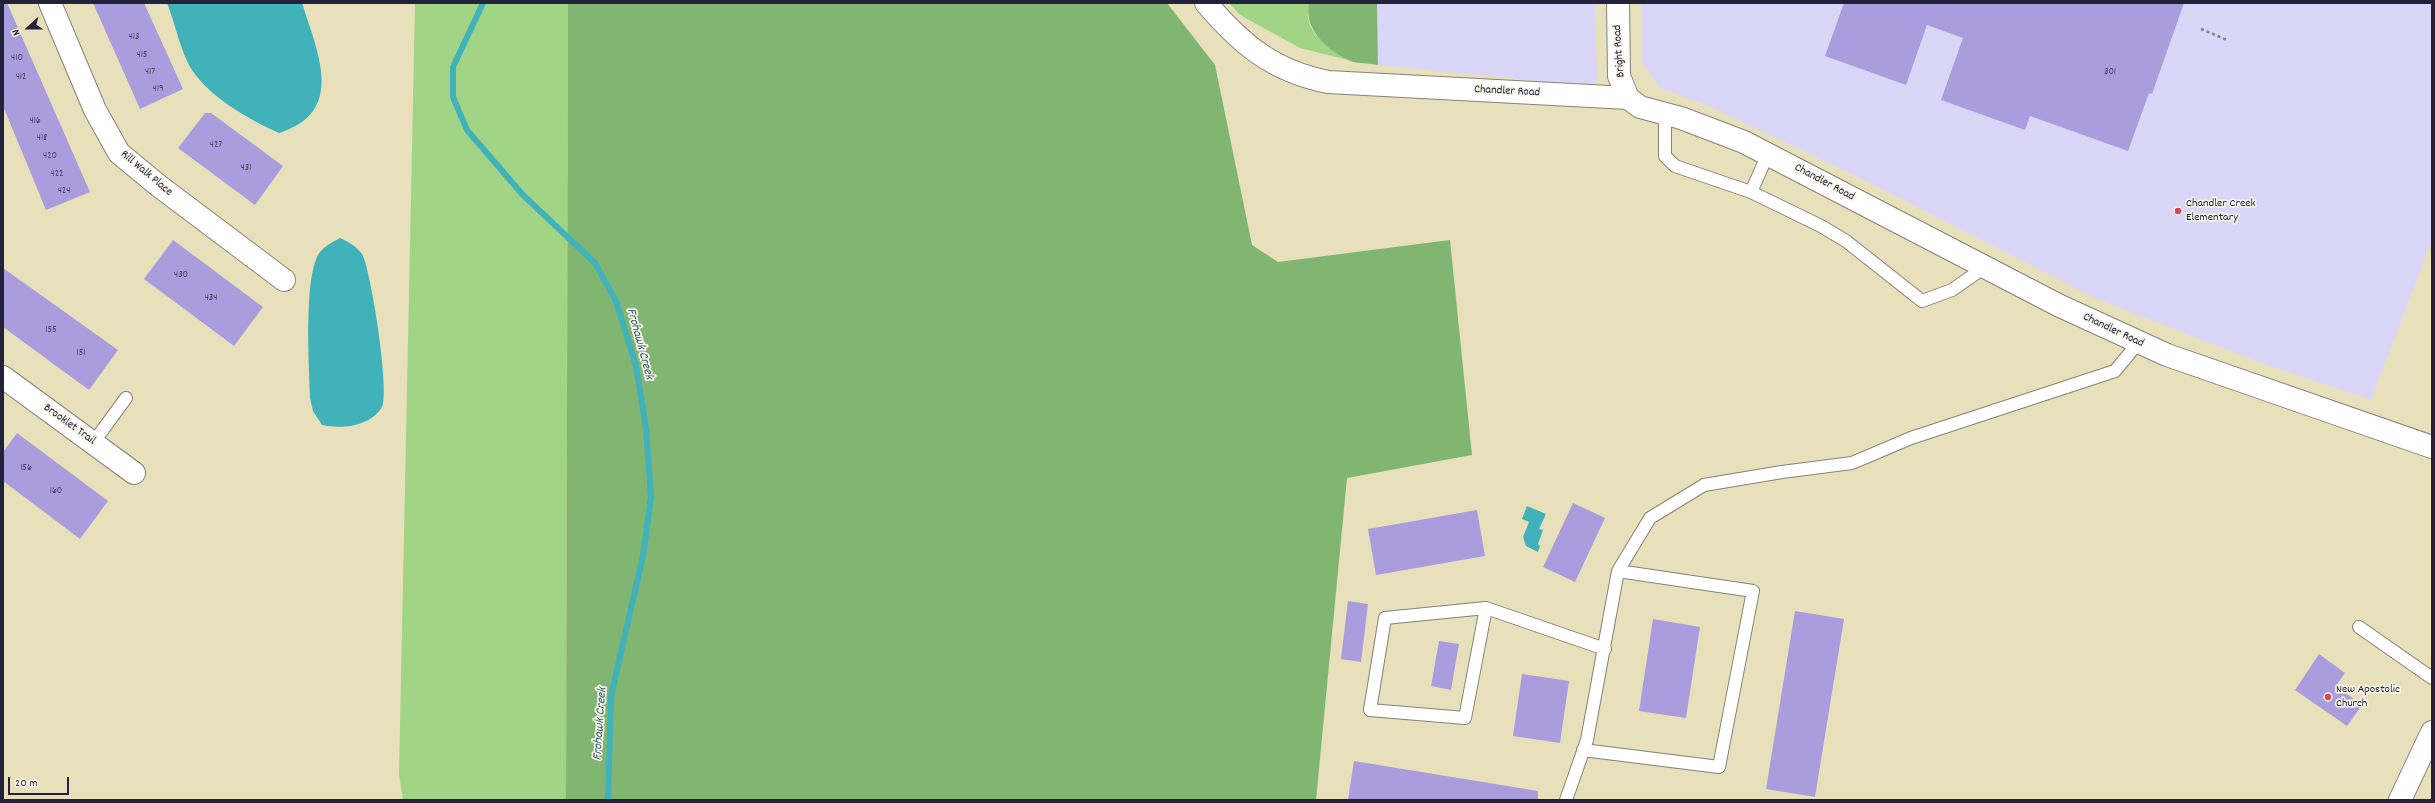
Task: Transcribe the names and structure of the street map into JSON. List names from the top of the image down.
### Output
{
  "streets": {
    "street": [
      "Bright Road",
      "Chandler Road",
      "Rill Walk Place",
      "Brooklet Trail"
    ]
  },
  "crossings": [
    ["Bright Road", "Chandler Road"]
  ],
  "water": ["Frohawk Creek"],
  "places": ["Chandler Creek Elementary", "New Apostolic Church"],
  "house_numbers": [
    "413",
    "415",
    "410",
    "417",
    "301",
    "412",
    "419",
    "416",
    "418",
    "427",
    "420",
    "431",
    "422",
    "424",
    "430",
    "434",
    "155",
    "151",
    "156",
    "160"
  ],
  "scale_bar": "20 m",
  "north": "left"
}
